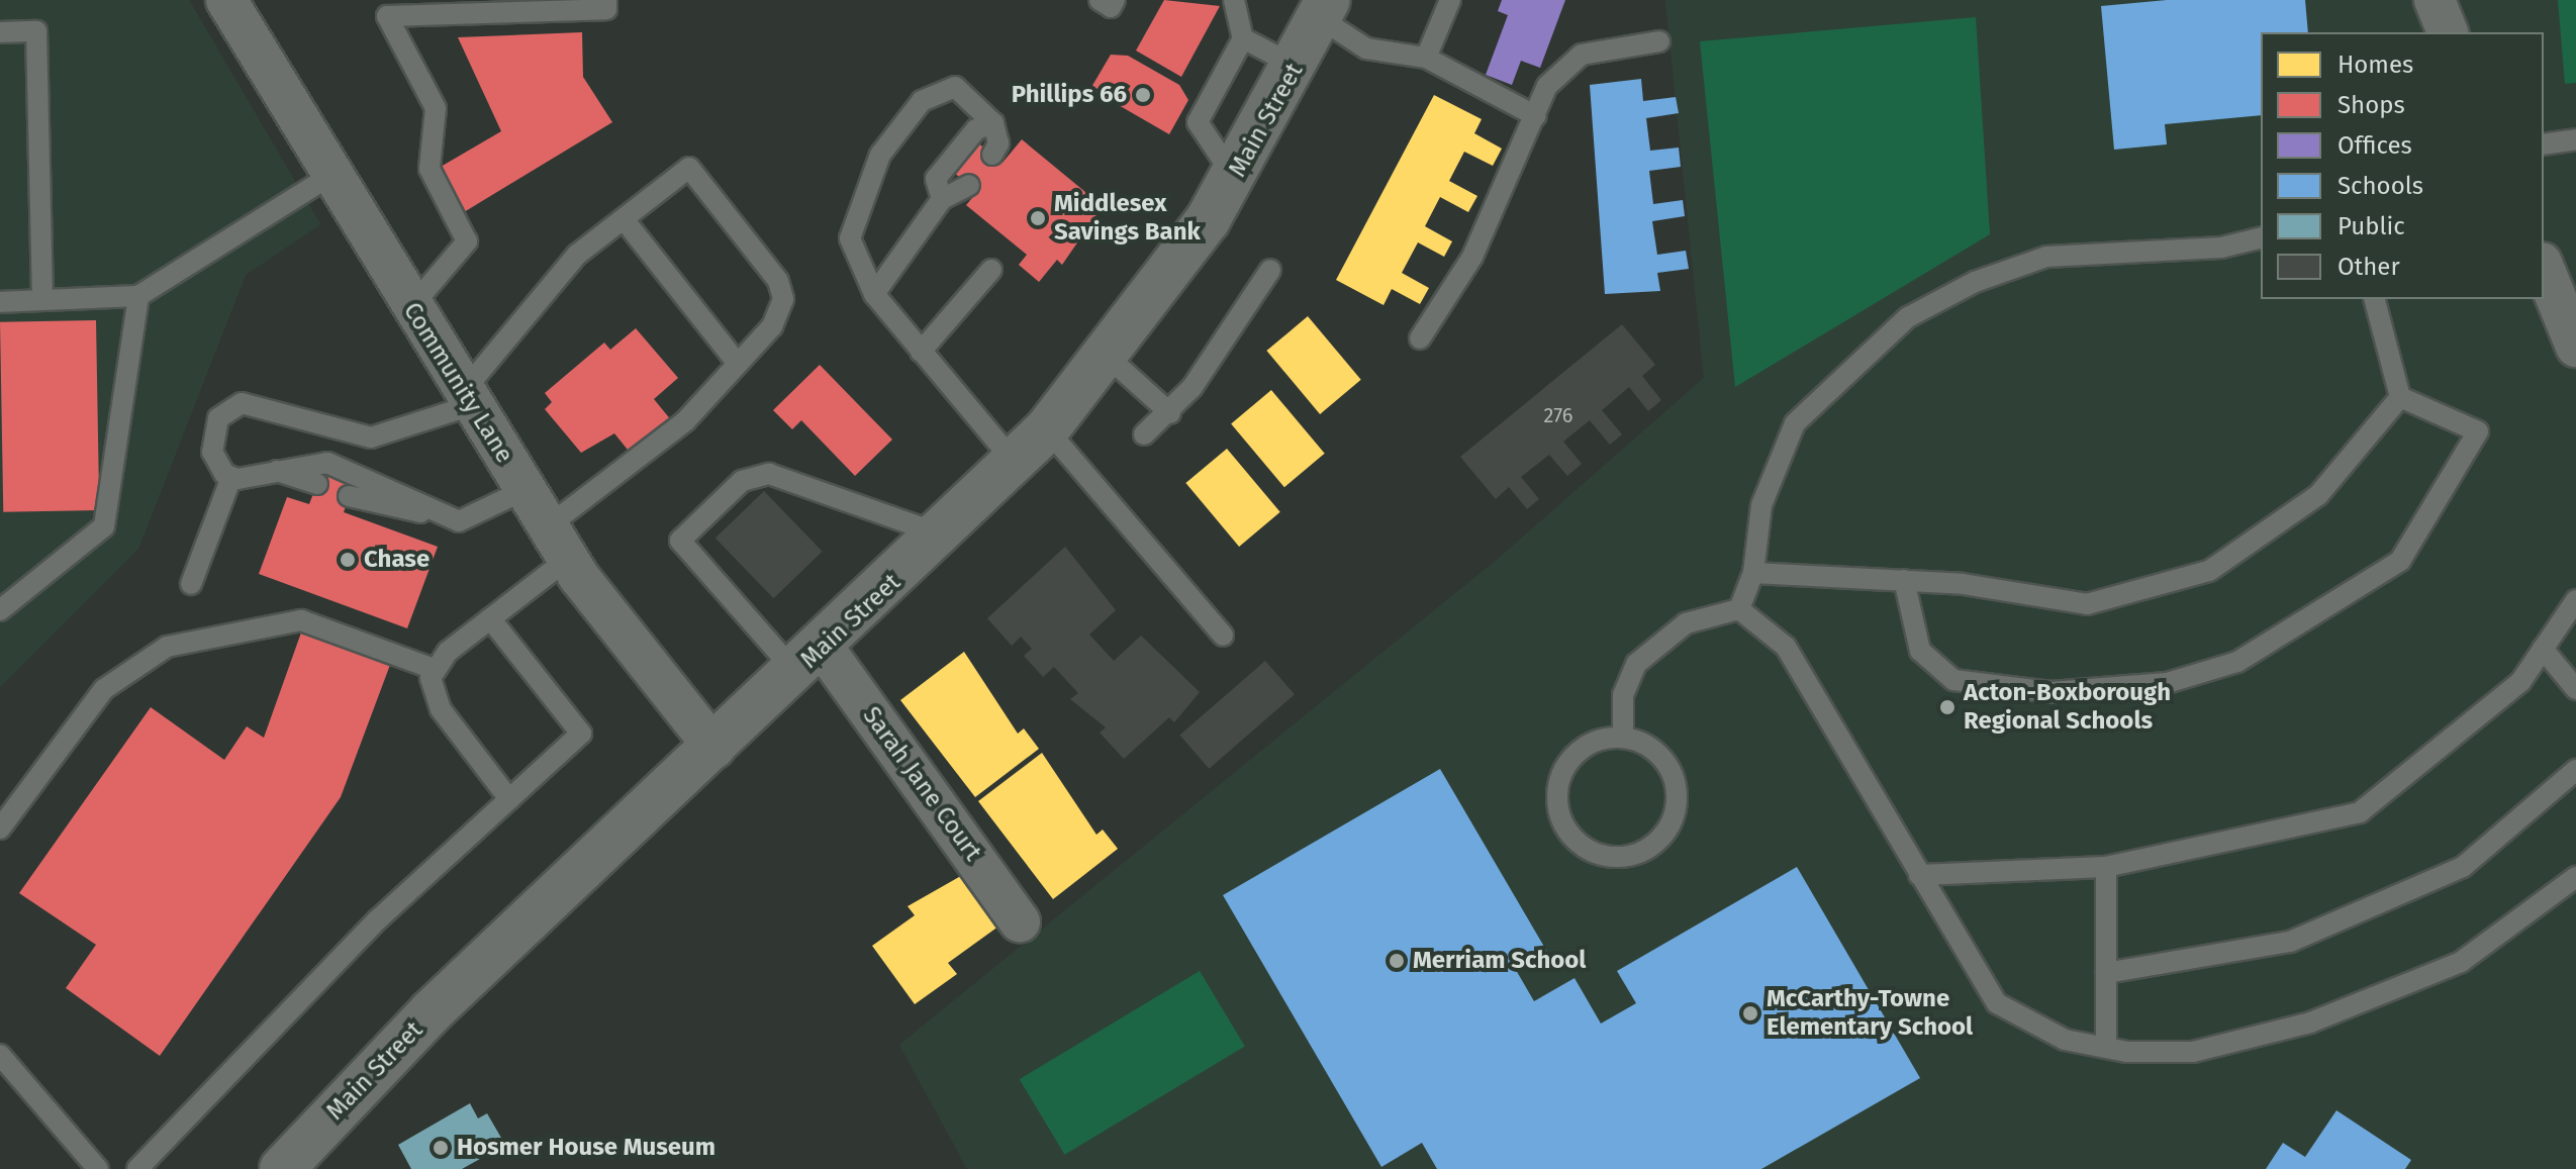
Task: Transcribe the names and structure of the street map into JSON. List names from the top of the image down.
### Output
{
  "streets": {
    "main road": ["Main Street"],
    "street": ["Community Lane", "Sarah Jane Court"]
  },
  "crossings": [
    ["Main Street", "Community Lane"],
    ["Main Street", "Sarah Jane Court"]
  ],
  "places": [
    "Phillips 66",
    "Middlesex Savings Bank",
    "Chase",
    "Acton-Boxborough Regional Schools",
    "Merriam School",
    "McCarthy-Towne Elementary School",
    "Hosmer House Museum"
  ],
  "house_numbers": ["276"],
  "legend": [
    "Homes",
    "Shops",
    "Offices",
    "Schools",
    "Public",
    "Other"
  ]
}
